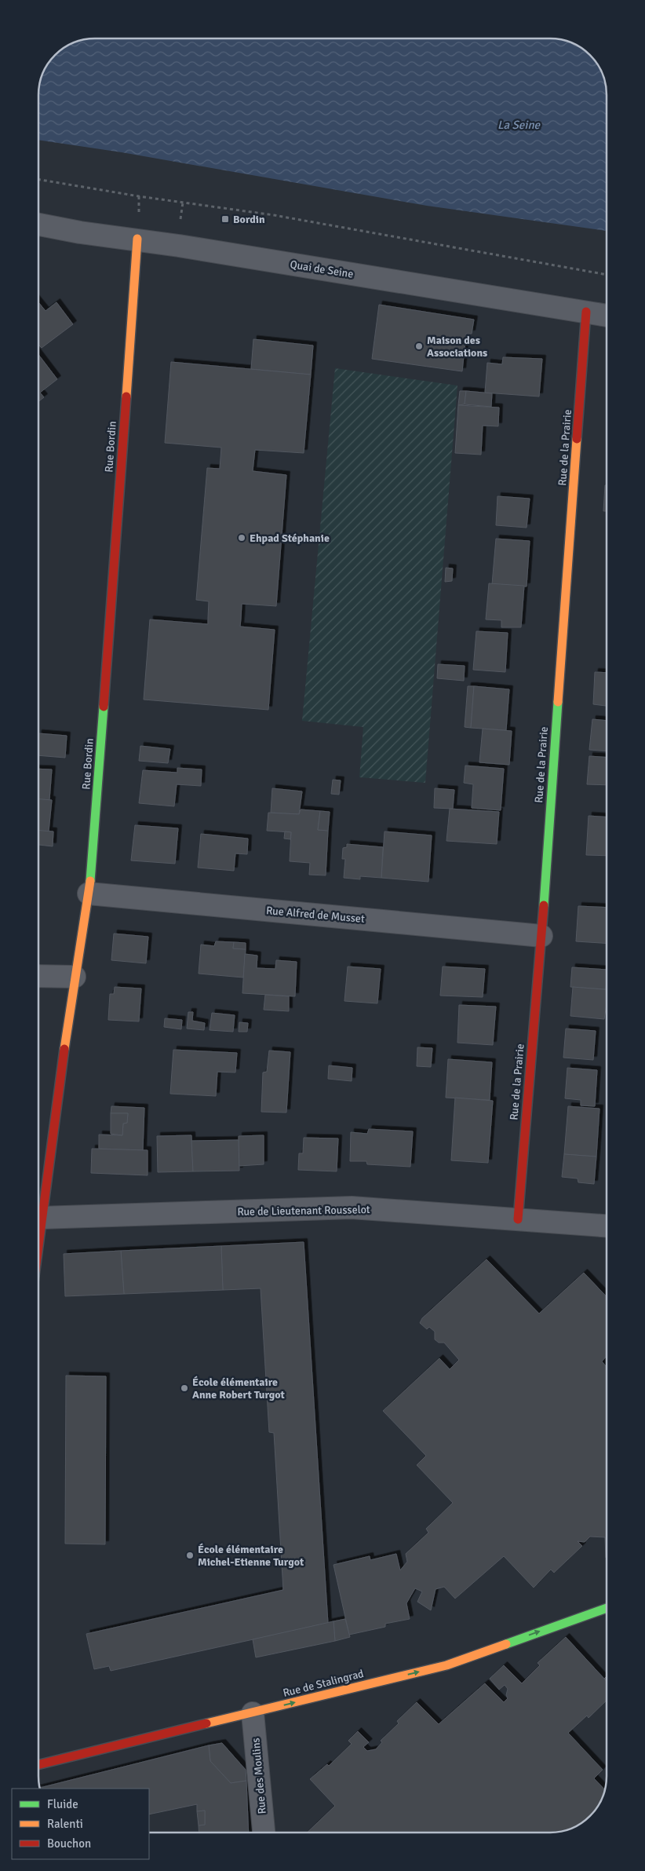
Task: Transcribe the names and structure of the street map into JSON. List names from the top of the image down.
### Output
{
  "streets": {
    "street": [
      "Quai de Seine",
      "Rue Bordin",
      "Rue de la Prairie",
      "Rue Alfred de Musset",
      "Rue de Lieutenant Rousselot",
      "Rue de Stalingrad",
      "Rue des Moulins"
    ]
  },
  "crossings": [
    ["Quai de Seine", "Rue Bordin"],
    ["Quai de Seine", "Rue de la Prairie"],
    ["Rue Bordin", "Rue Alfred de Musset"],
    ["Rue Bordin", "Rue de Lieutenant Rousselot"],
    ["Rue de la Prairie", "Rue Alfred de Musset"],
    ["Rue de la Prairie", "Rue de Lieutenant Rousselot"],
    ["Rue de Stalingrad", "Rue des Moulins"]
  ],
  "one_way": ["Rue de Stalingrad"],
  "water": ["La Seine"],
  "places": {
    "transit": ["Bordin"],
    "other": [
      "Maison des Associations",
      "Ehpad Stéphanie",
      "École élémentaire Anne Robert Turgot",
      "École élémentaire Michel-Etienne Turgot"
    ]
  },
  "legend": ["Fluide", "Ralenti", "Bouchon"]
}
